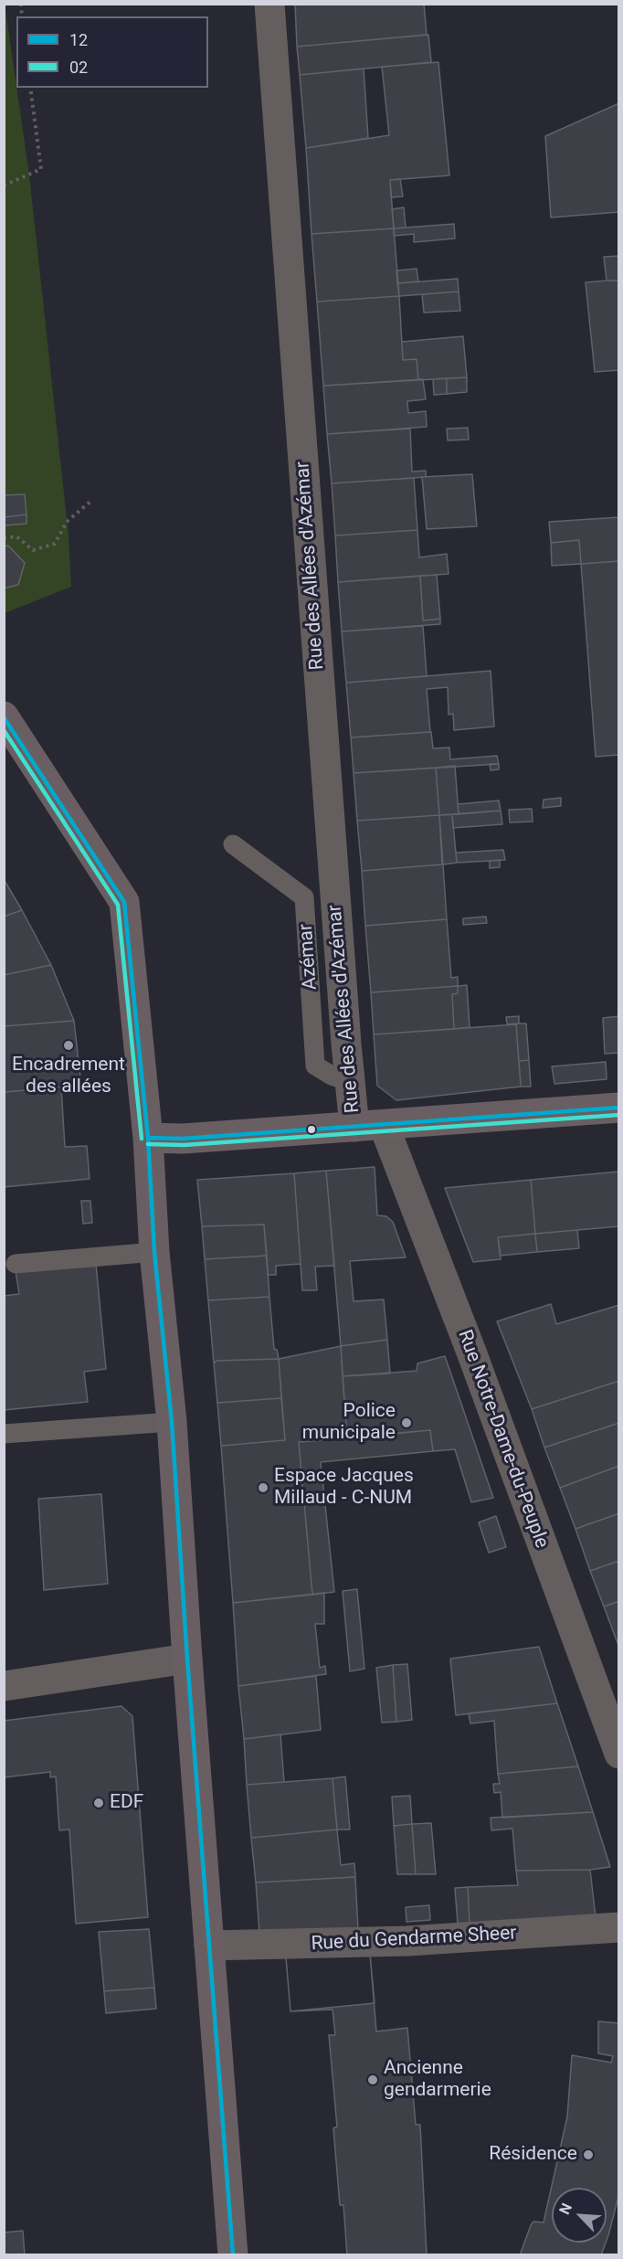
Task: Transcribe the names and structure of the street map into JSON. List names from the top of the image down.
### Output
{
  "streets": {
    "street": ["Rue des Allées d'Azémar", "Rue Notre-Dame-du-Peuple", "Rue du Gendarme Sheer"],
    "lane": ["Azémar"]
  },
  "crossings": [
    ["Rue des Allées d'Azémar", "Azémar"]
  ],
  "places": [
    "Encadrement des allées",
    "Police municipale",
    "Espace Jacques Millaud - C-NUM",
    "EDF",
    "Ancienne gendarmerie",
    "Résidence"
  ],
  "lines": ["transit line 12", "transit line 02"],
  "legend": ["12", "02"],
  "north": "top left"
}
